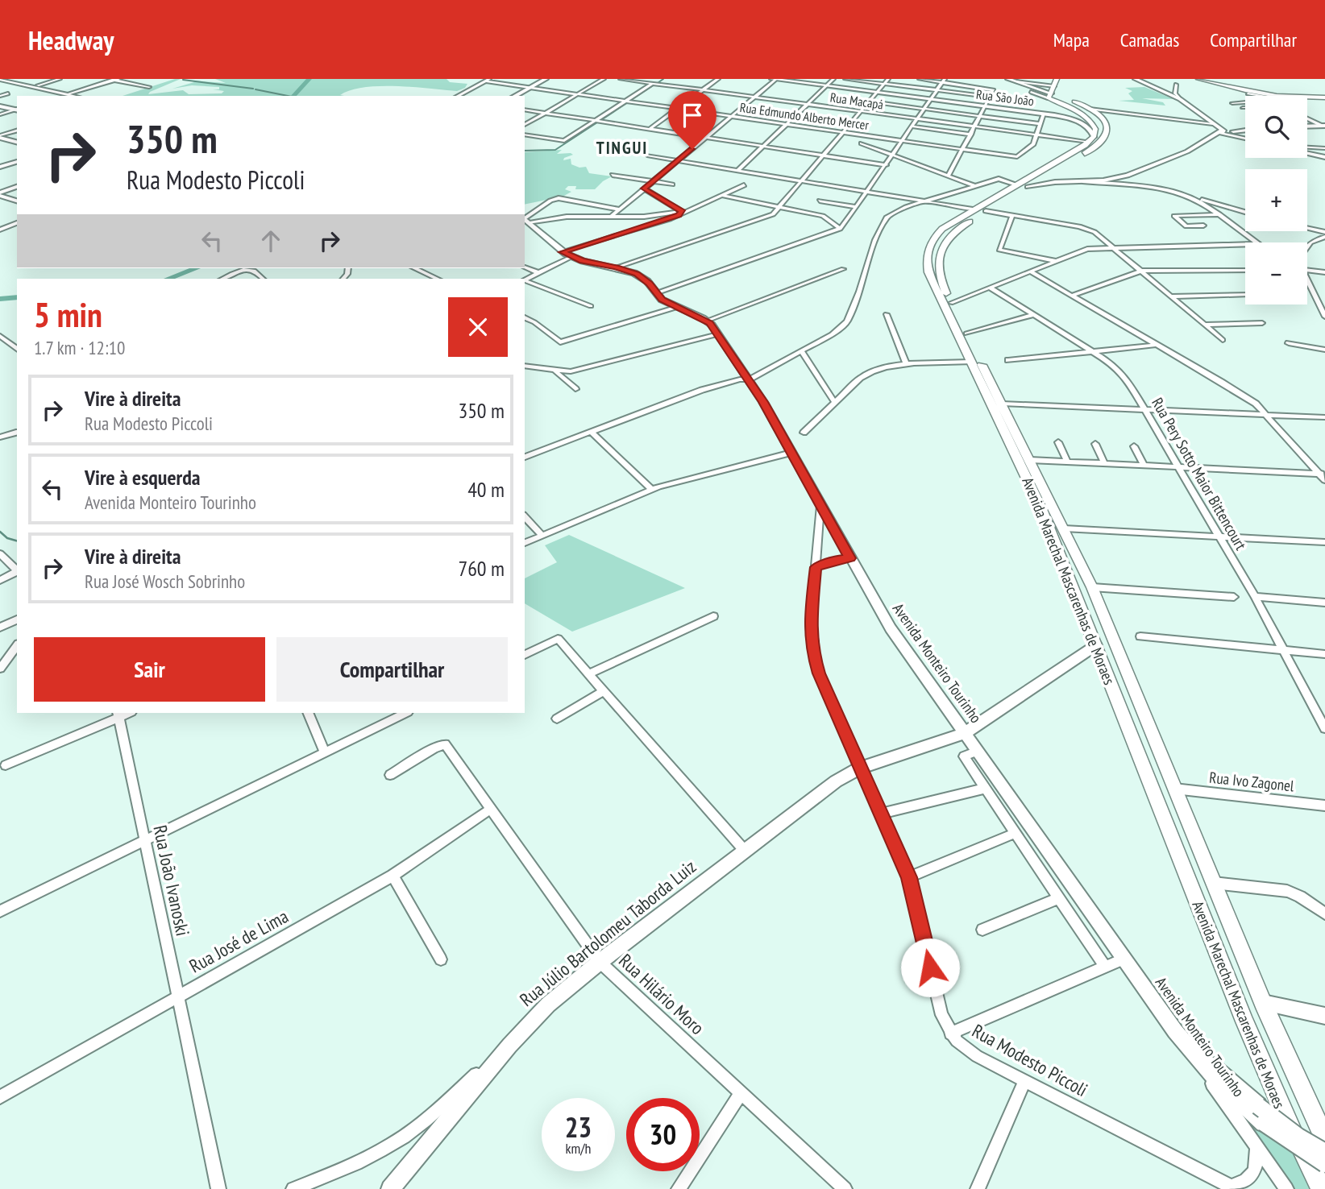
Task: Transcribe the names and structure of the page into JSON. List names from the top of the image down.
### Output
{
  "streets": {
    "highway": ["Avenida Marechal Mascarenhas de Moraes"],
    "main road": ["Rua São João", "Avenida Monteiro Tourinho", "Rua Júlio Bartolomeu Taborda Luiz"],
    "street": [
      "Rua Macapá",
      "Rua Edmundo Alberto Mercer",
      "Rua Pery Sotto Maior Bittencourt",
      "Rua Ivo Zagonel",
      "Rua João Ivanoski",
      "Rua José de Lima",
      "Rua Hilário Moro",
      "Rua Modesto Piccoli"
    ]
  },
  "crossings": [
    ["Rua São João", "Rua Macapá"],
    ["Rua São João", "Avenida Marechal Mascarenhas de Moraes"],
    ["Rua Macapá", "Rua Edmundo Alberto Mercer"],
    ["Rua Macapá", "Avenida Marechal Mascarenhas de Moraes"],
    ["Avenida Marechal Mascarenhas de Moraes", "Rua Ivo Zagonel"],
    ["Avenida Marechal Mascarenhas de Moraes", "Rua Júlio Bartolomeu Taborda Luiz"],
    ["Avenida Monteiro Tourinho", "Rua Júlio Bartolomeu Taborda Luiz"],
    ["Avenida Monteiro Tourinho", "Rua Modesto Piccoli"],
    ["Rua João Ivanoski", "Rua José de Lima"],
    ["Rua Júlio Bartolomeu Taborda Luiz", "Rua Hilário Moro"],
    ["Rua Júlio Bartolomeu Taborda Luiz", "Rua Modesto Piccoli"],
    ["Rua José de Lima", "Rua Hilário Moro"]
  ],
  "districts": ["TINGUI"],
  "page": {
    "header": "Headway",
    "nav": ["Mapa", "Camadas", "Compartilhar"],
    "map_buttons": ["+", "−"],
    "turn": ["350 m", "Rua Modesto Piccoli"],
    "heading": ["5 min", "1.7 km · 12:10"],
    "list": [
      {
        "name": "Vire à direita",
        "note": "Rua Modesto Piccoli",
        "value": "350 m"
      },
      {
        "name": "Vire à esquerda",
        "note": "Avenida Monteiro Tourinho",
        "value": "40 m"
      },
      {
        "name": "Vire à direita",
        "note": "Rua José Wosch Sobrinho",
        "value": "760 m"
      }
    ],
    "buttons": ["Sair", "Compartilhar"],
    "speed": "23 km/h",
    "limit": "30"
  }
}
